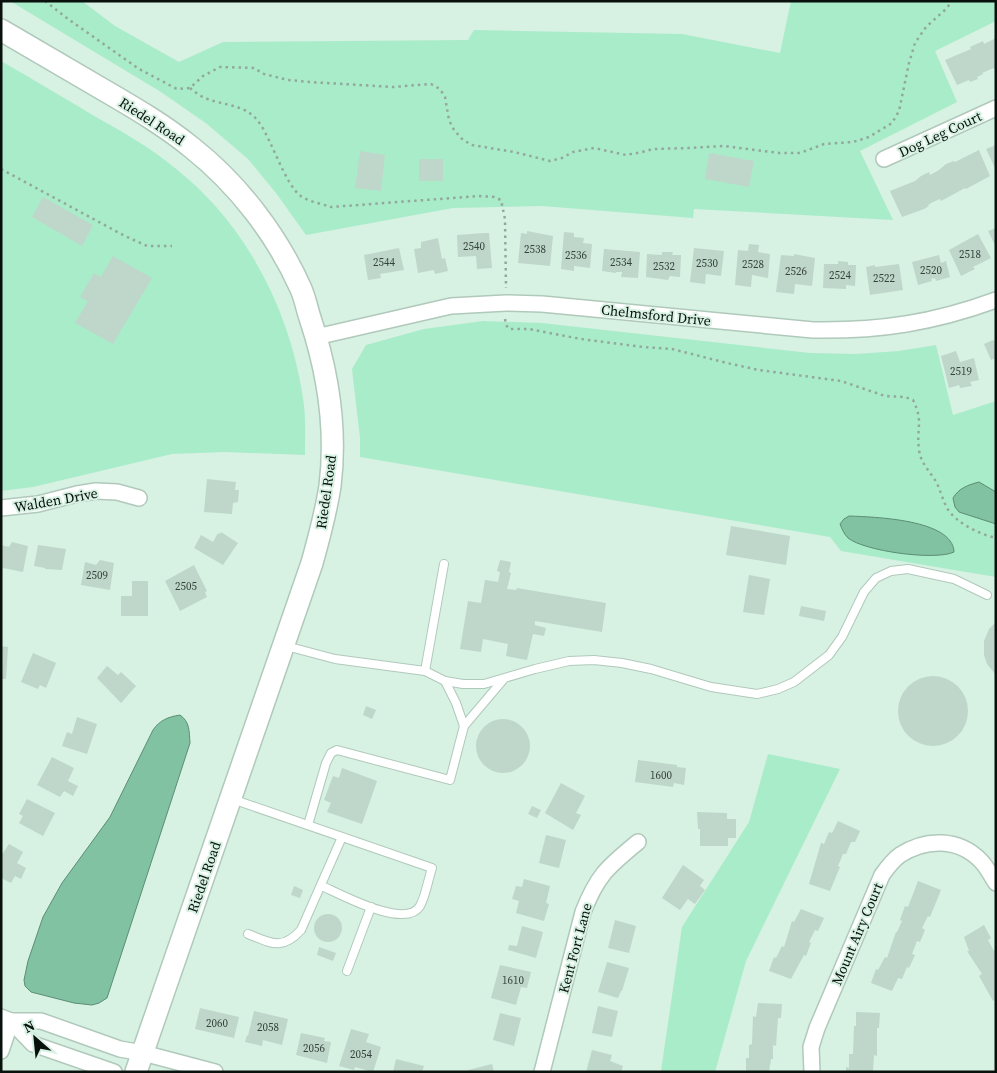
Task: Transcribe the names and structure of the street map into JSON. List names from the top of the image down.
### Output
{
  "streets": {
    "street": [
      "Riedel Road",
      "Dog Leg Court",
      "Chelmsford Drive",
      "Walden Drive",
      "Mount Airy Court",
      "Kent Fort Lane"
    ]
  },
  "crossings": [
    ["Riedel Road", "Chelmsford Drive"]
  ],
  "house_numbers": [
    "2540",
    "2538",
    "2518",
    "2536",
    "2544",
    "2534",
    "2530",
    "2528",
    "2532",
    "2520",
    "2526",
    "2524",
    "2522",
    "2519",
    "2509",
    "2505",
    "1600",
    "1610",
    "2060",
    "2058",
    "2056",
    "2054"
  ],
  "north": "top left"
}
